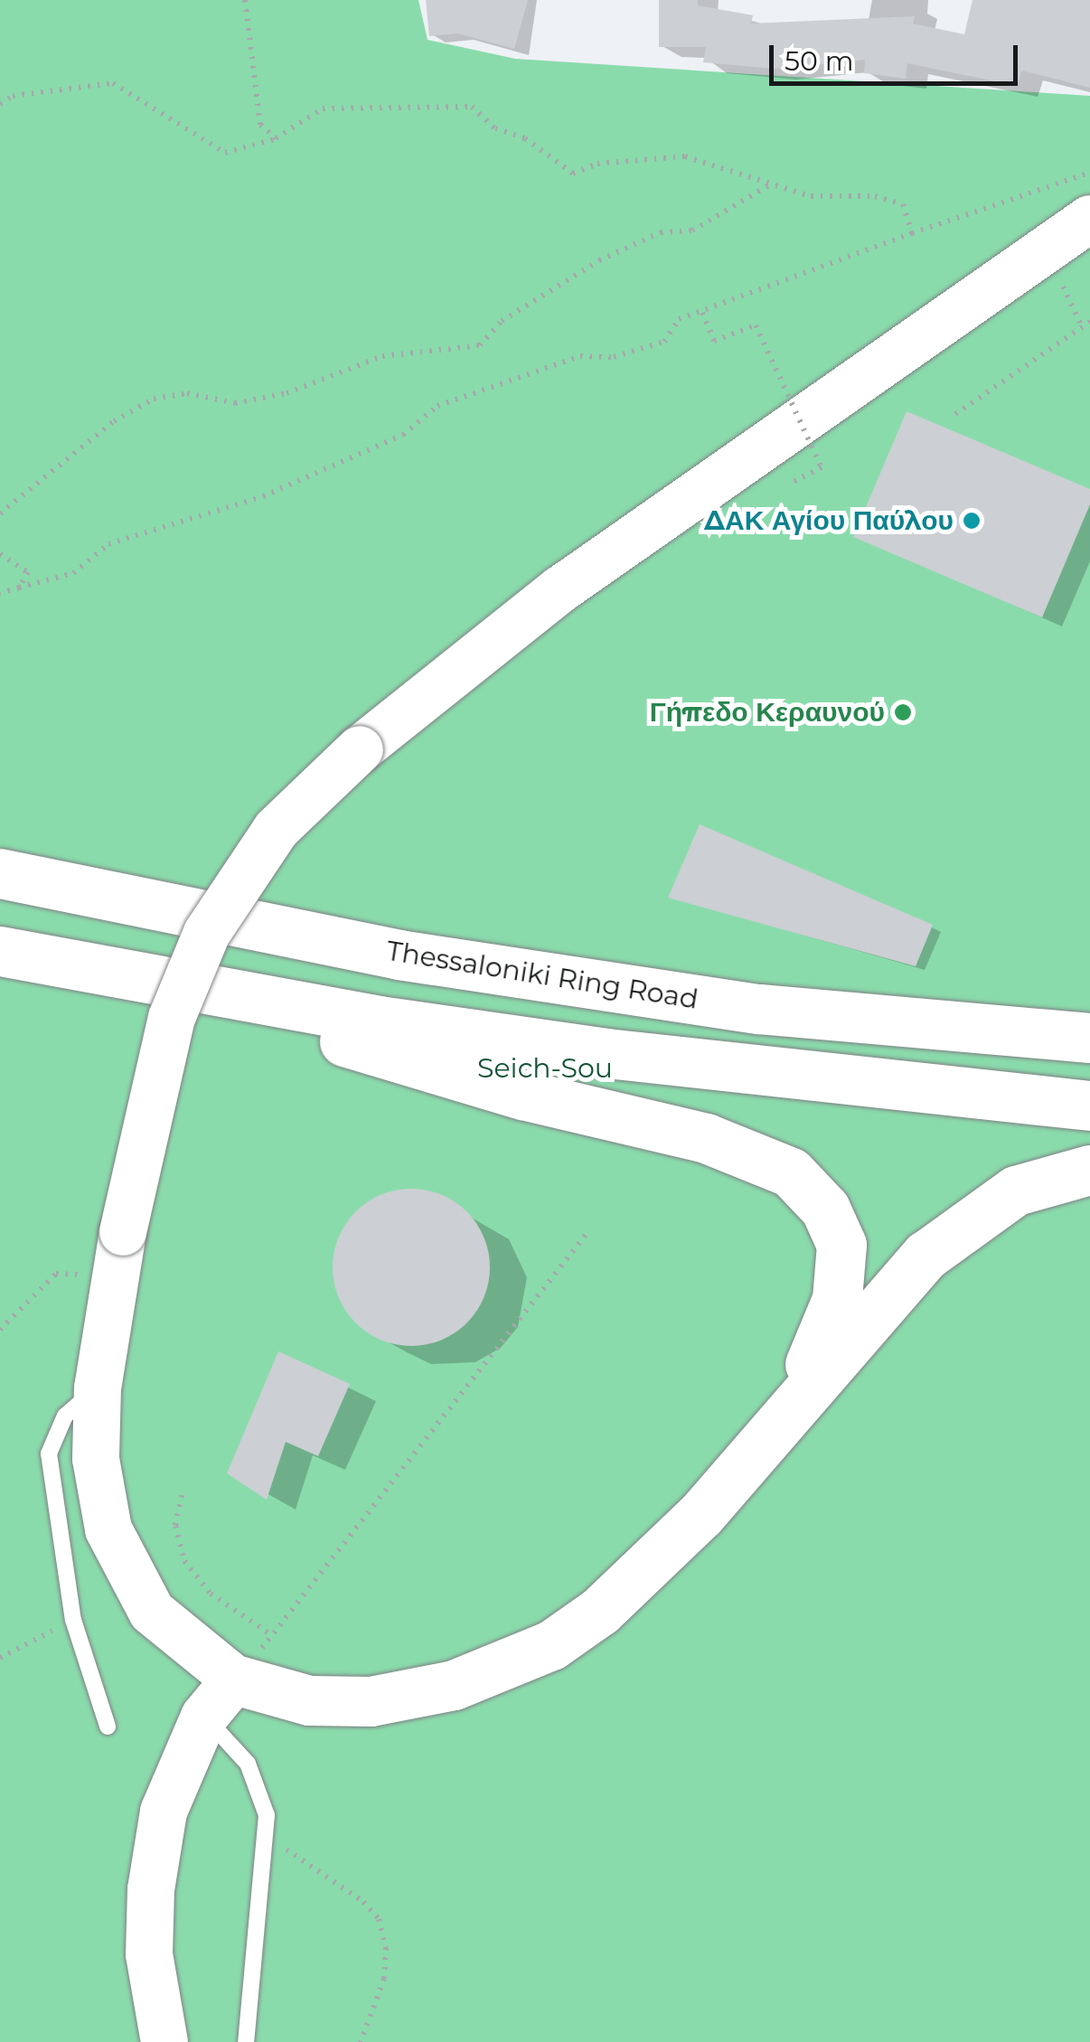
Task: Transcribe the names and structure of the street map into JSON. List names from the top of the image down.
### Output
{
  "streets": {
    "highway": ["Thessaloniki Ring Road"]
  },
  "parks": ["Seich-Sou"],
  "places": ["ΔΑΚ Αγίου Παύλου", "Γήπεδο Κεραυνού"],
  "scale_bar": "50 m"
}
